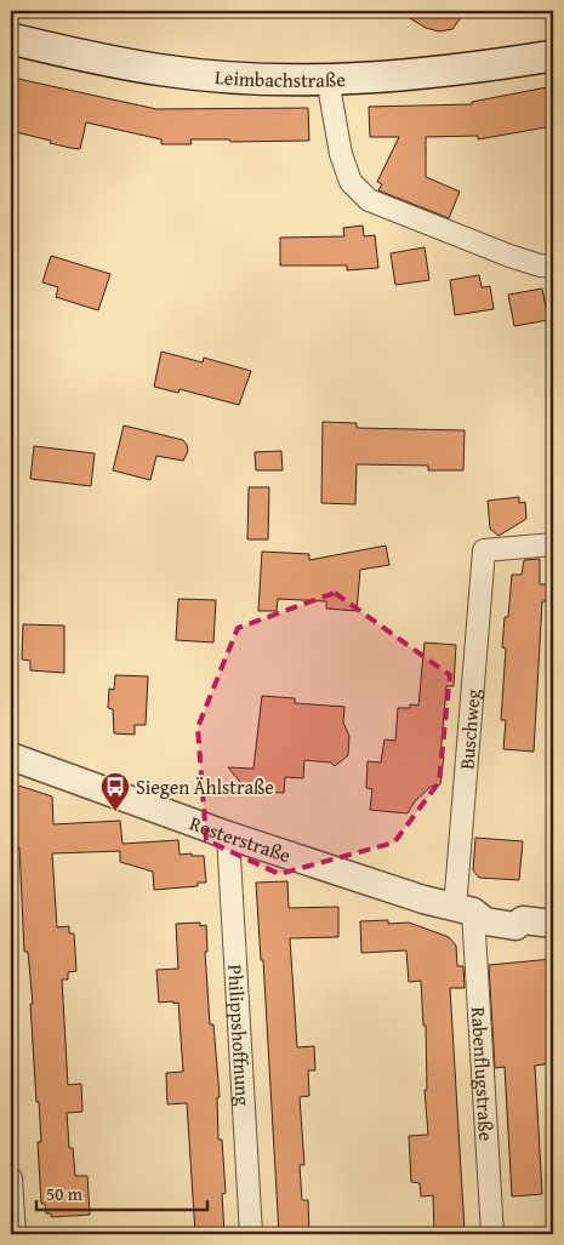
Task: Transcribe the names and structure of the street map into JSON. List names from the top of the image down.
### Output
{
  "streets": {
    "main road": ["Leimbachstraße"],
    "street": [
      "Buschweg",
      "Rosterstraße",
      "Philippshoffnung",
      "Rabenflugstraße"
    ]
  },
  "crossings": [
    ["Buschweg", "Rosterstraße"],
    ["Buschweg", "Rabenflugstraße"],
    ["Rosterstraße", "Philippshoffnung"],
    ["Rosterstraße", "Rabenflugstraße"]
  ],
  "places": {
    "bus stop": ["Siegen Ählstraße"]
  },
  "scale_bar": "50 m"
}
